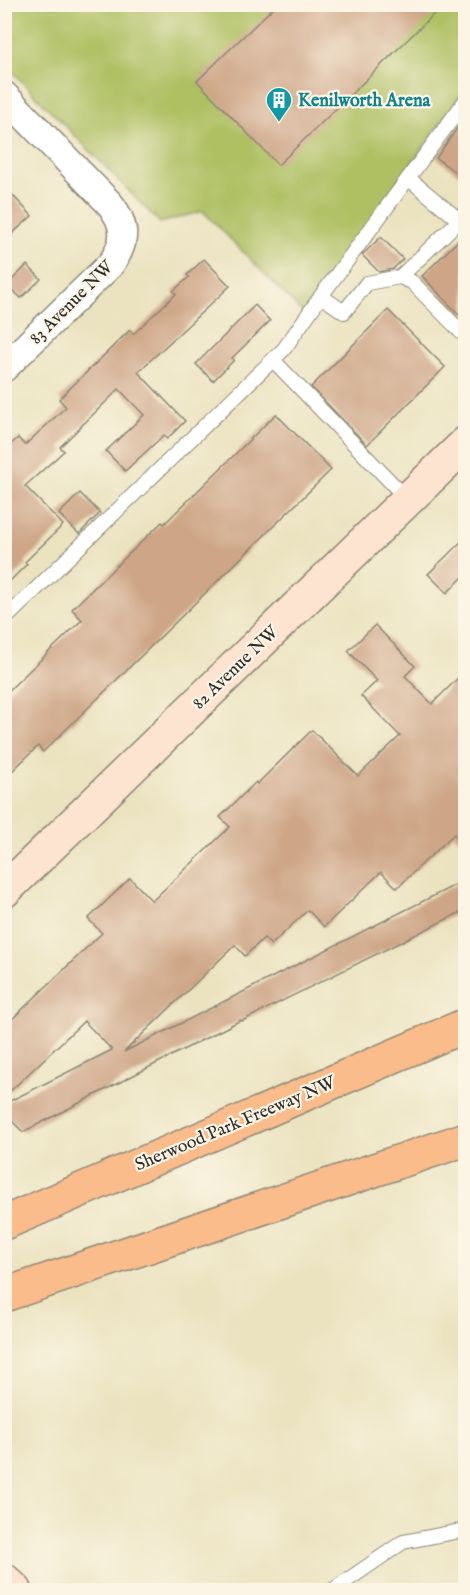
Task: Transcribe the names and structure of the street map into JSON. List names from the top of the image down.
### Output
{
  "streets": {
    "highway": ["Sherwood Park Freeway NW"],
    "street": ["83 Avenue NW", "82 Avenue NW"]
  },
  "places": {
    "building": ["Kenilworth Arena"]
  }
}
